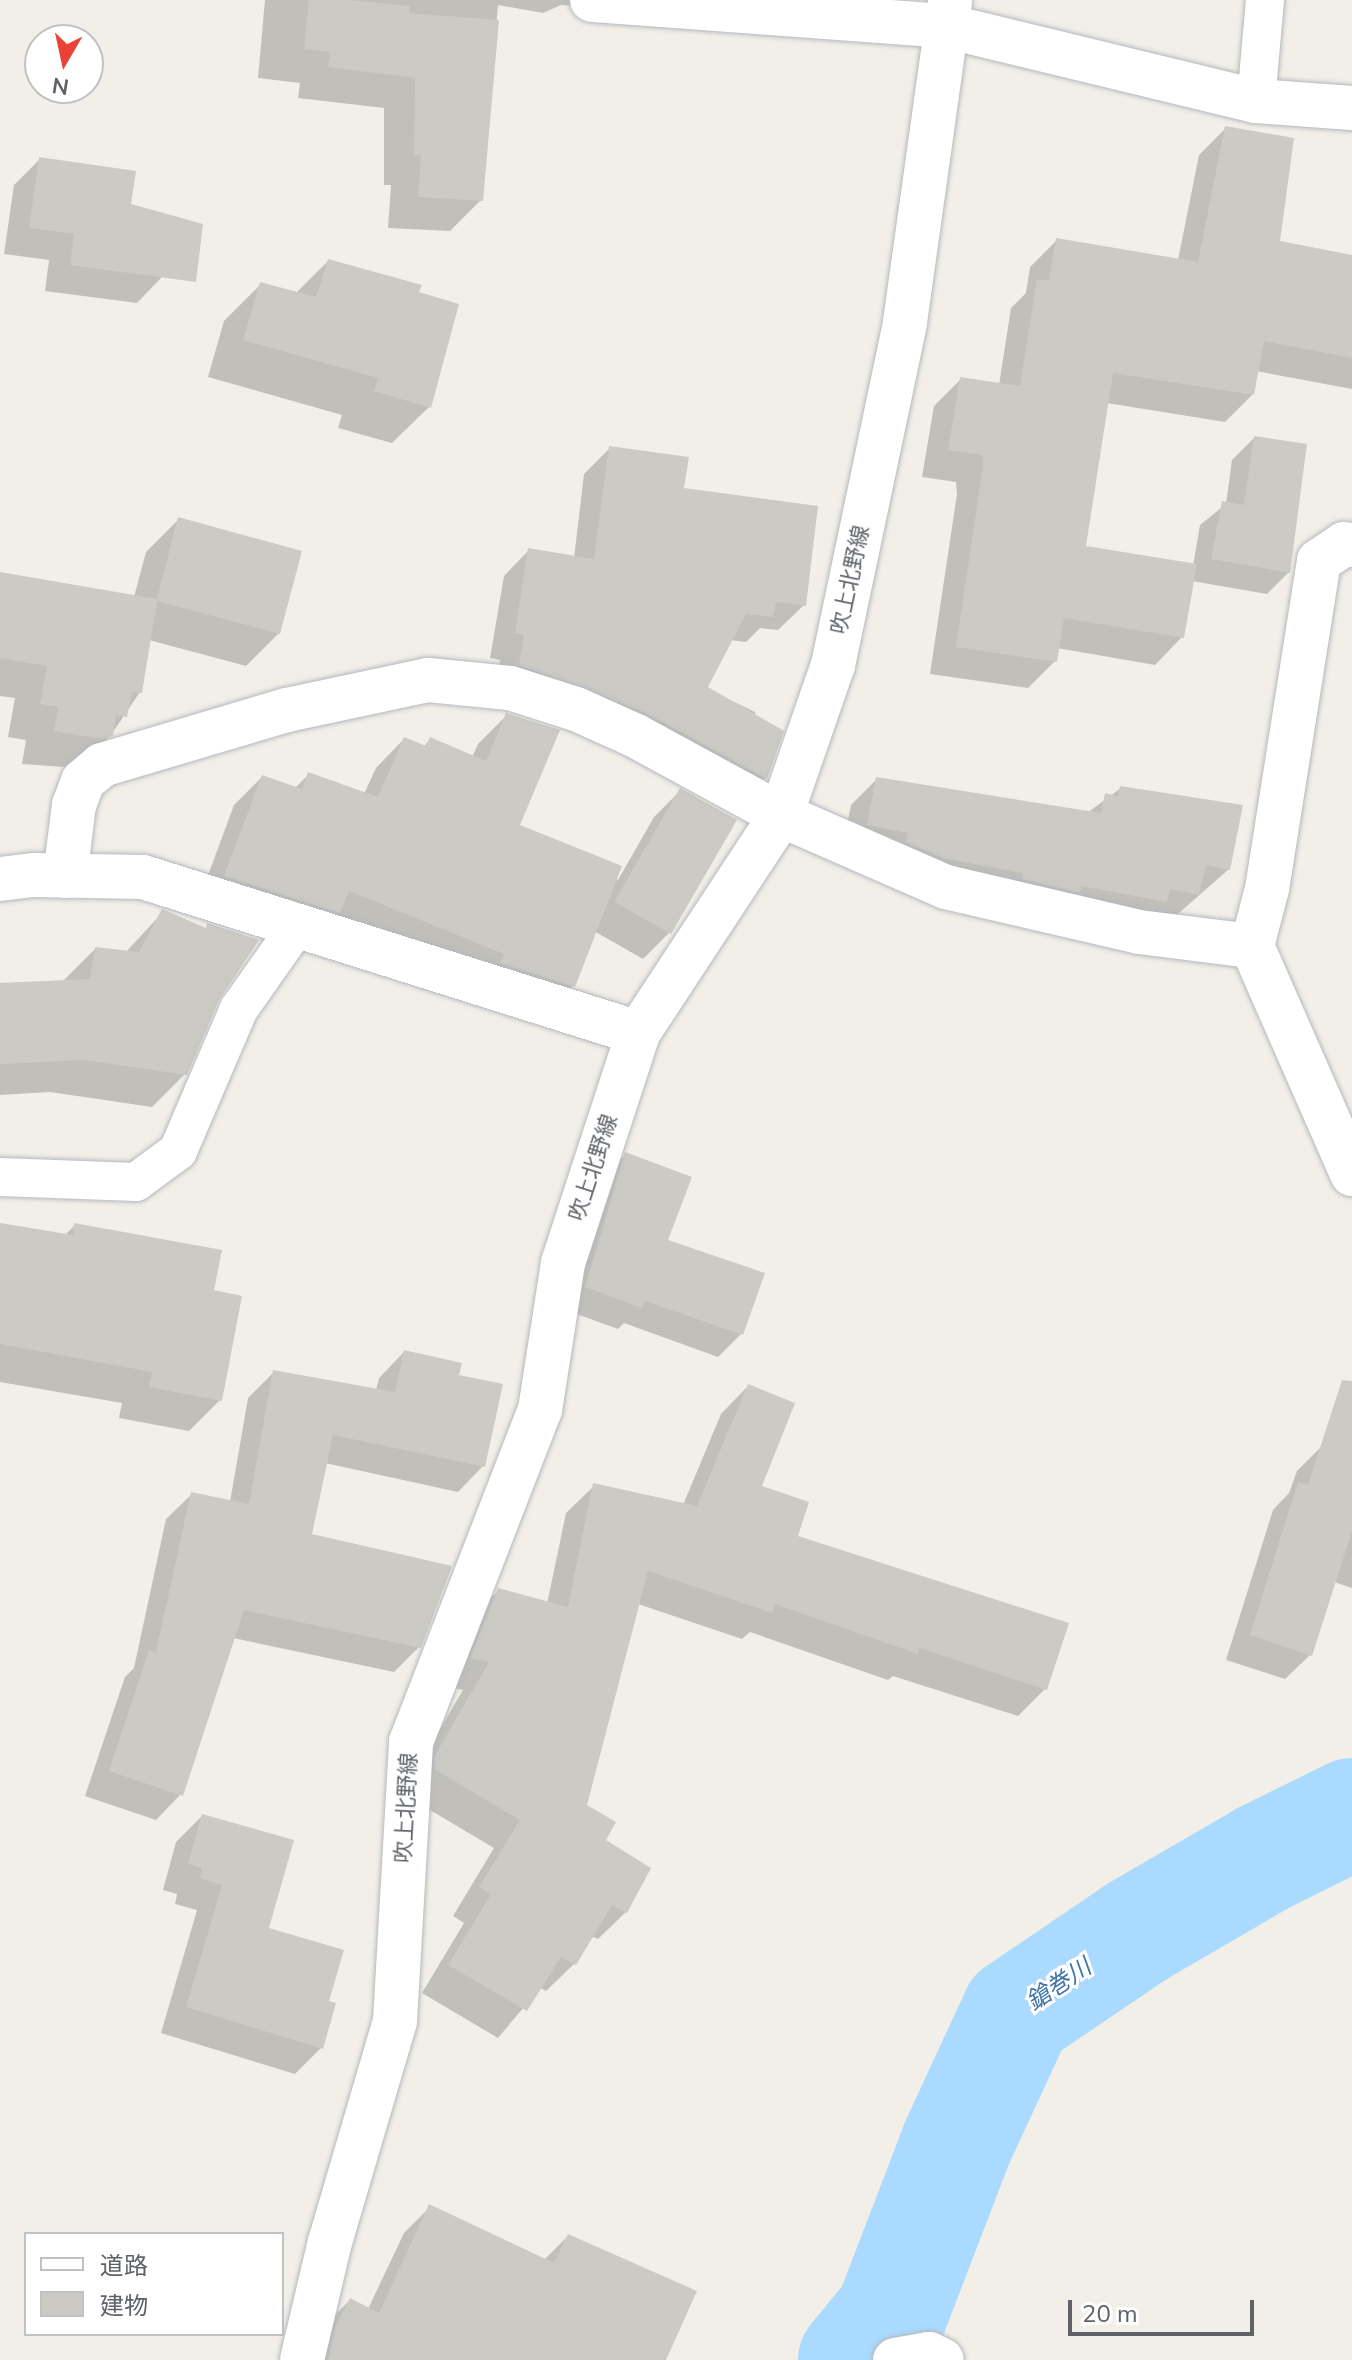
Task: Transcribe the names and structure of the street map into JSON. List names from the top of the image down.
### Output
{
  "streets": {
    "street": ["吹上北野線"]
  },
  "water": ["鎗巻川"],
  "legend": ["道路", "建物"],
  "scale_bar": "20 m",
  "north": "bottom"
}
